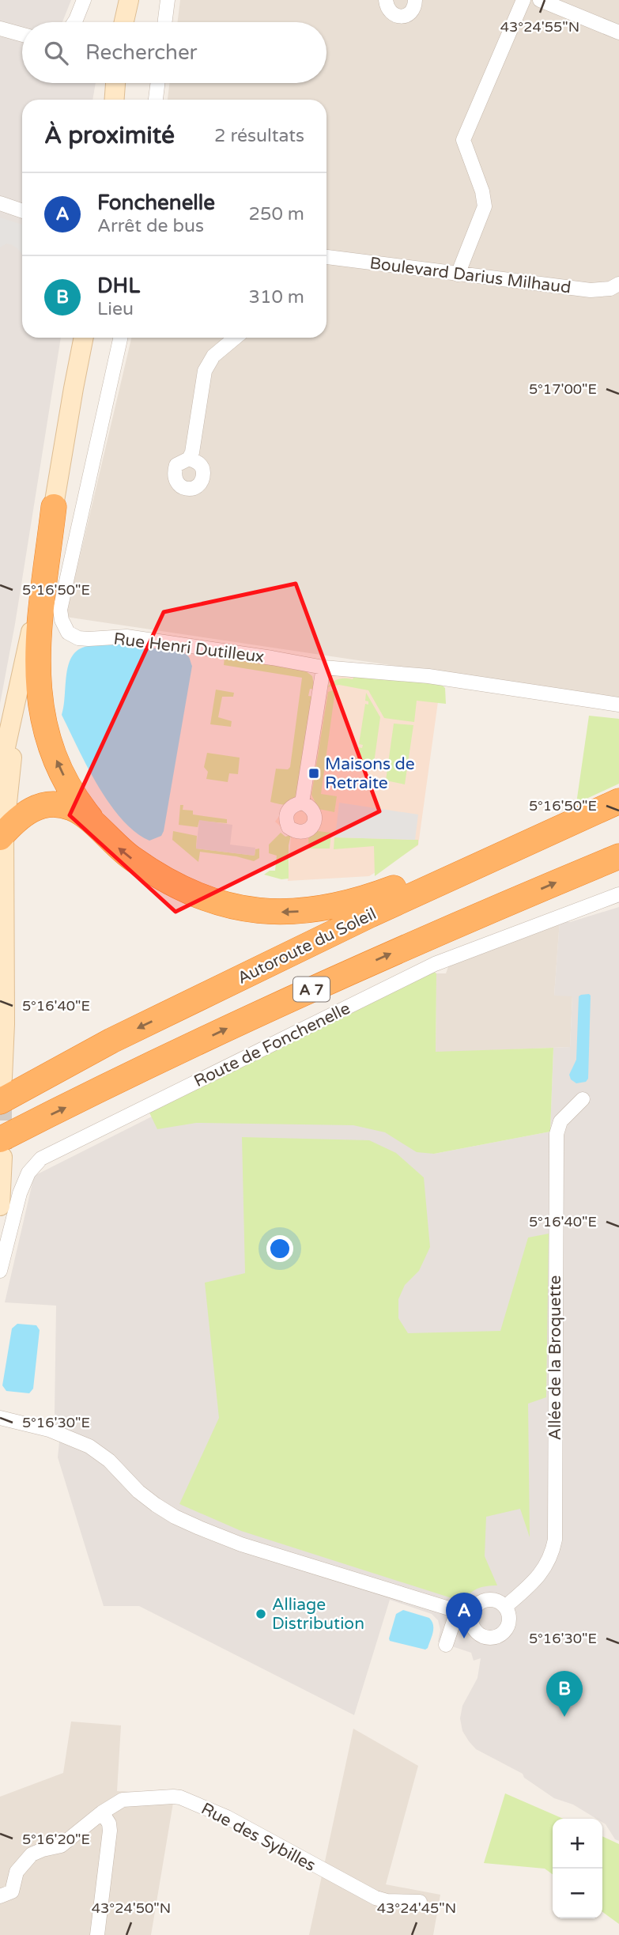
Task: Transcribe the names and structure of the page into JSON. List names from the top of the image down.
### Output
{
  "streets": {
    "highway": ["Autoroute du Soleil", "A 7"],
    "street": [
      "Boulevard Darius Milhaud",
      "Rue Henri Dutilleux",
      "Route de Fonchenelle",
      "Allée de la Broquette",
      "Rue des Sybilles"
    ]
  },
  "places": {
    "transit": ["Maisons de Retraite"],
    "other": ["Alliage Distribution"]
  },
  "page": {
    "search": "Rechercher",
    "heading": ["À proximité", "2 résultats"],
    "list": [
      {
        "mark": "A",
        "name": "Fonchenelle",
        "note": "Arrêt de bus",
        "value": "250 m"
      },
      {
        "mark": "B",
        "name": "DHL",
        "note": "Lieu",
        "value": "310 m"
      }
    ],
    "pins": ["A", "B"],
    "map_buttons": ["+", "−"]
  },
  "coordinates": [
    "43°24'55\"N",
    "5°17'00\"E",
    "5°16'50\"E",
    "5°16'40\"E",
    "5°16'30\"E",
    "5°16'20\"E",
    "43°24'50\"N",
    "43°24'45\"N"
  ]
}
